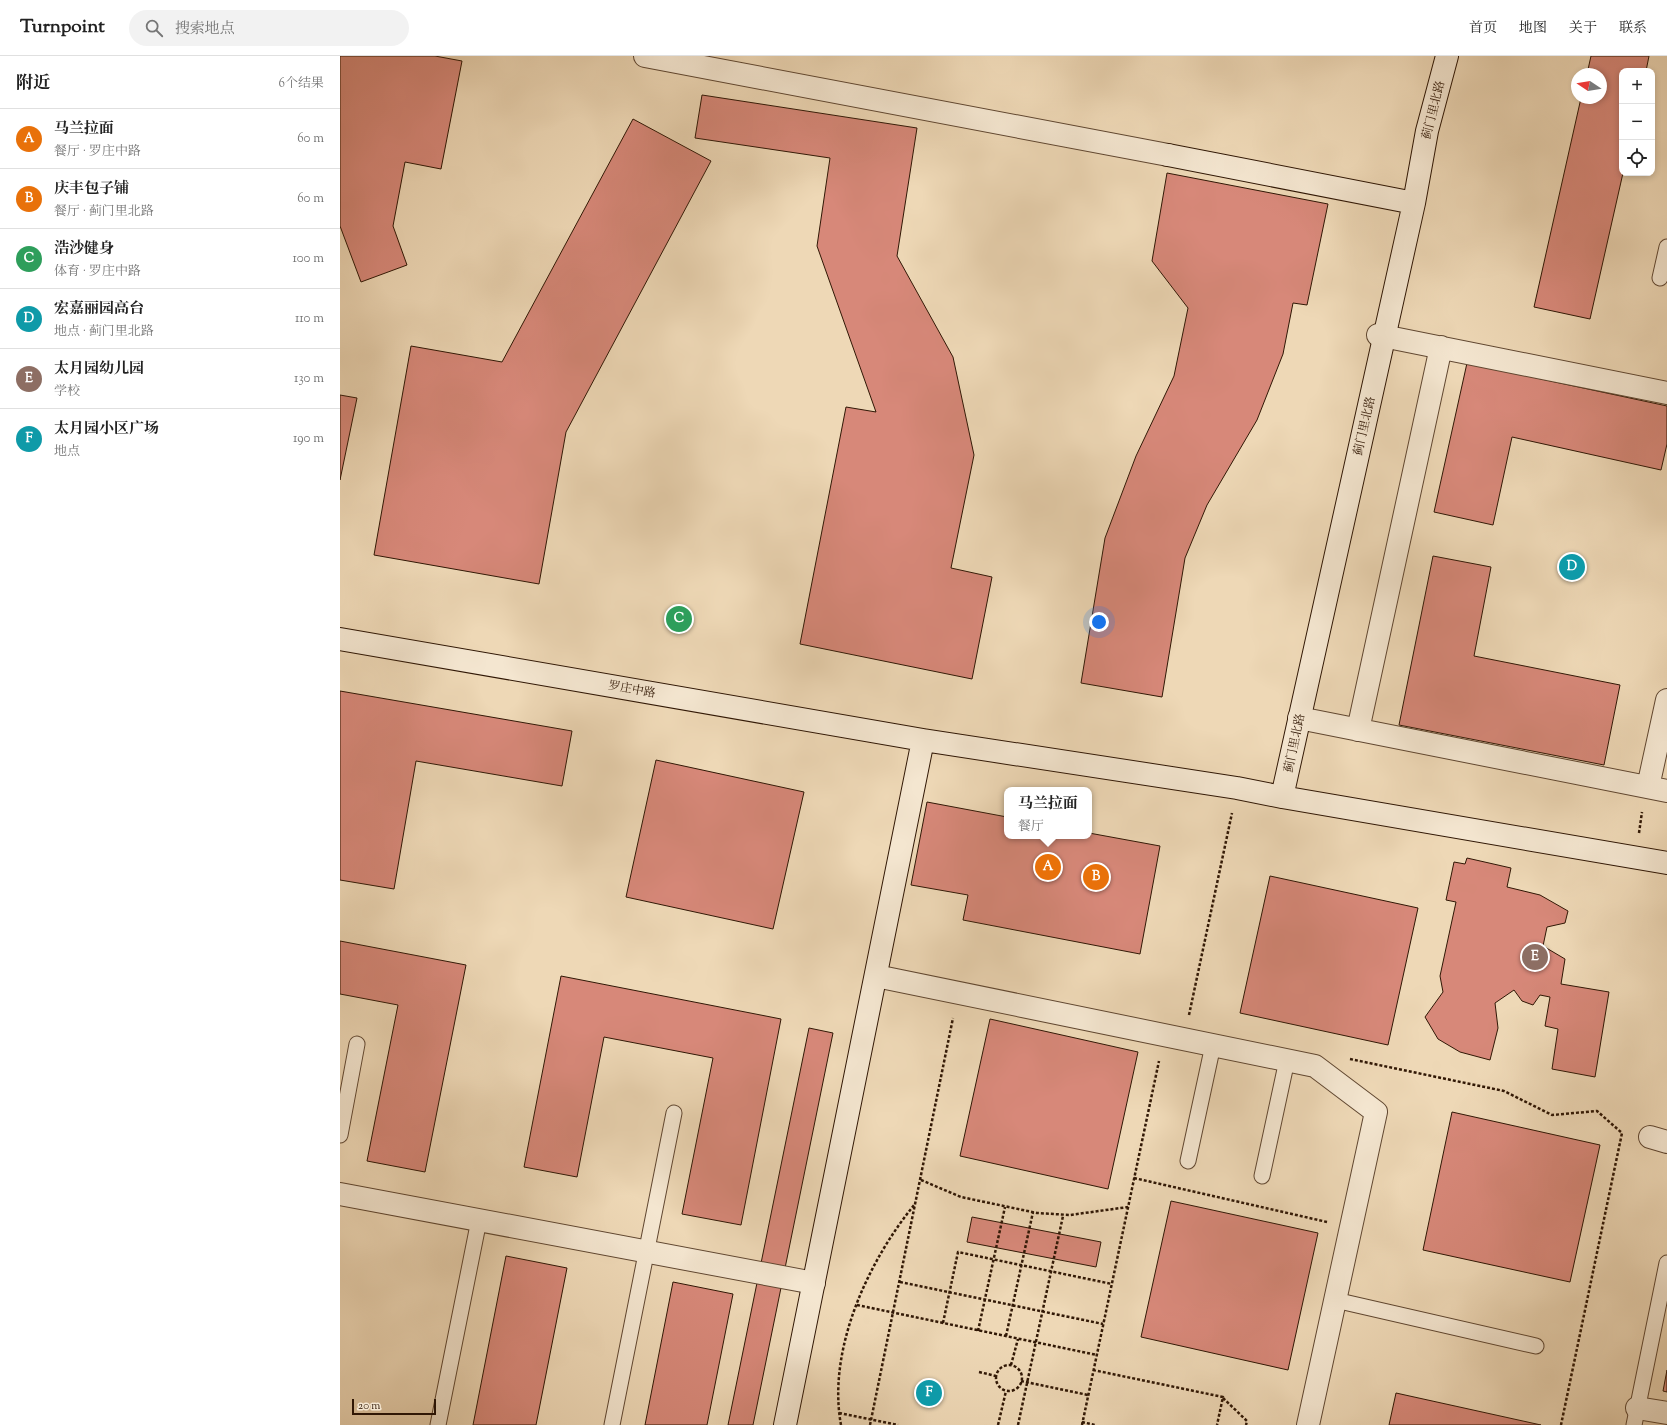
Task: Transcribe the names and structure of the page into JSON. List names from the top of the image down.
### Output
{
  "streets": {
    "street": ["蓟门里北路", "罗庄中路"]
  },
  "crossings": [
    ["蓟门里北路", "罗庄中路"]
  ],
  "scale_bar": "20 m",
  "north": "left",
  "page": {
    "header": "Turnpoint",
    "search": "搜索地点",
    "nav": [
      "首页",
      "地图",
      "关于",
      "联系"
    ],
    "heading": ["附近", "6个结果"],
    "map_buttons": ["+", "−"],
    "list": [
      {
        "mark": "A",
        "name": "马兰拉面",
        "note": "餐厅 · 罗庄中路",
        "value": "60 m"
      },
      {
        "mark": "B",
        "name": "庆丰包子铺",
        "note": "餐厅 · 蓟门里北路",
        "value": "60 m"
      },
      {
        "mark": "C",
        "name": "浩沙健身",
        "note": "体育 · 罗庄中路",
        "value": "100 m"
      },
      {
        "mark": "D",
        "name": "宏嘉丽园高台",
        "note": "地点 · 蓟门里北路",
        "value": "110 m"
      },
      {
        "mark": "E",
        "name": "太月园幼儿园",
        "note": "学校",
        "value": "130 m"
      },
      {
        "mark": "F",
        "name": "太月园小区广场",
        "note": "地点",
        "value": "190 m"
      }
    ],
    "pins": [
      "D",
      "C",
      "A",
      "B",
      "E",
      "F"
    ],
    "popup": ["马兰拉面", "餐厅"],
    "scale": "20 m"
  }
}
